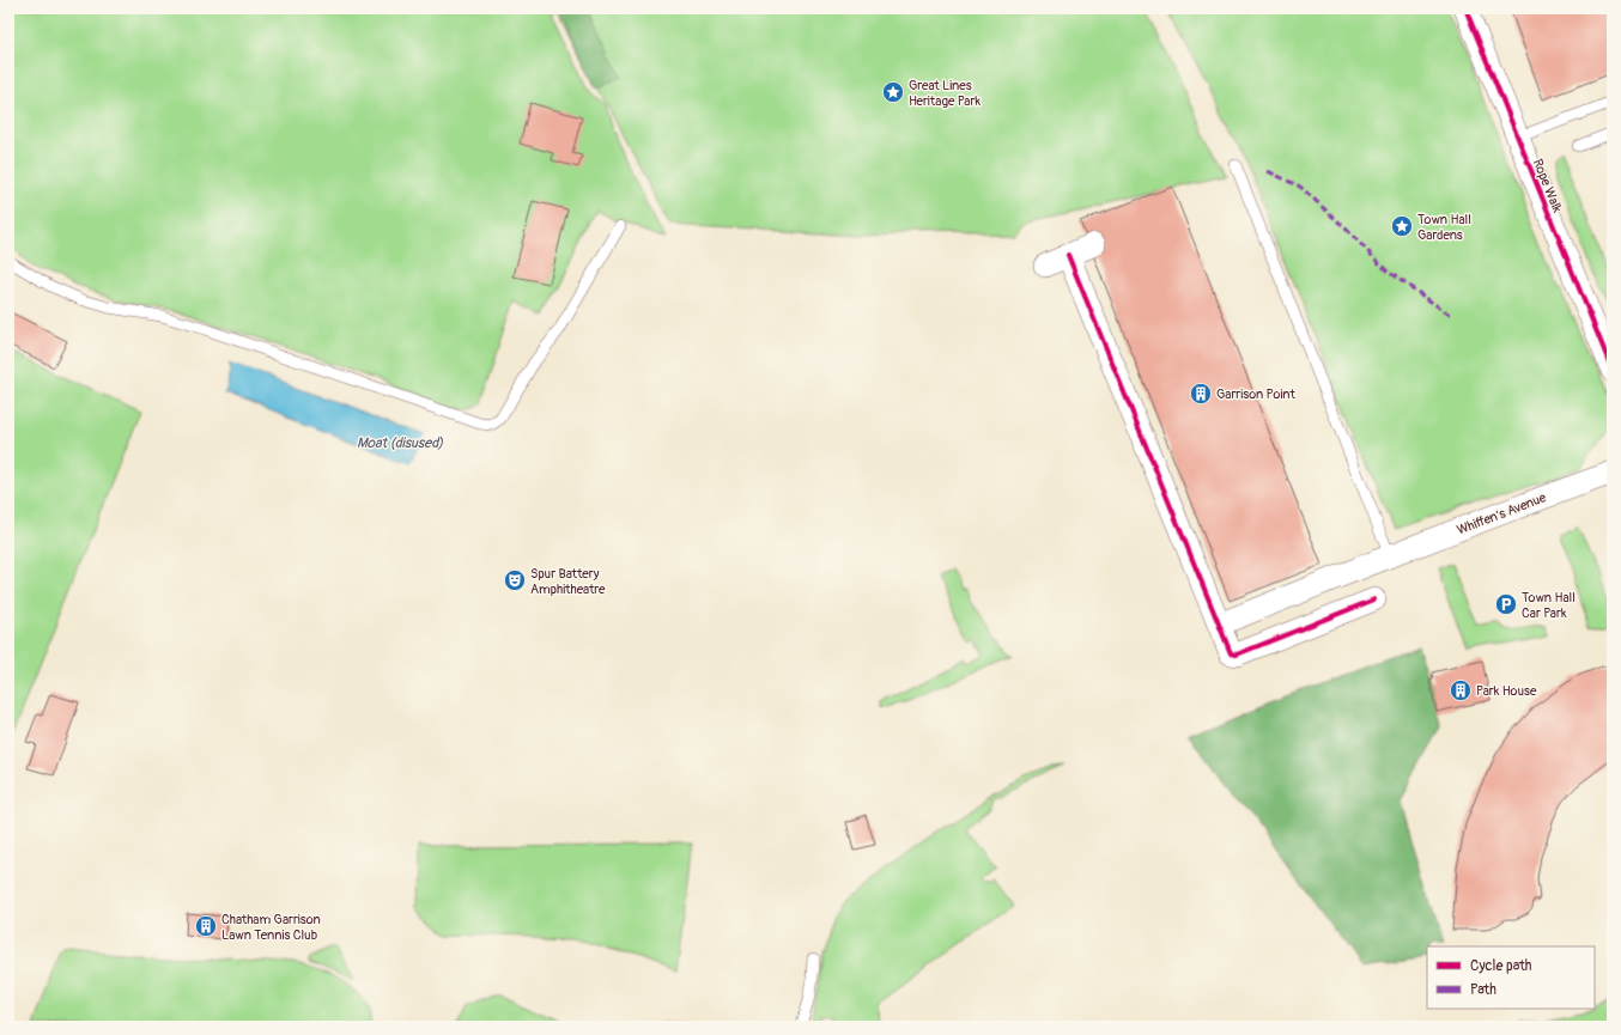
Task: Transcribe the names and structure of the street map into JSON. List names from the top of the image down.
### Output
{
  "streets": {
    "street": ["Rope Walk", "Whiffen's Avenue"]
  },
  "water": ["Moat (disused)"],
  "places": {
    "place": ["Great Lines Heritage Park", "Town Hall Gardens"],
    "building": ["Garrison Point", "Park House", "Chatham Garrison Lawn Tennis Club"],
    "theatre": ["Spur Battery Amphitheatre"],
    "parking": ["Town Hall Car Park"]
  },
  "legend": ["Cycle path", "Path"]
}
